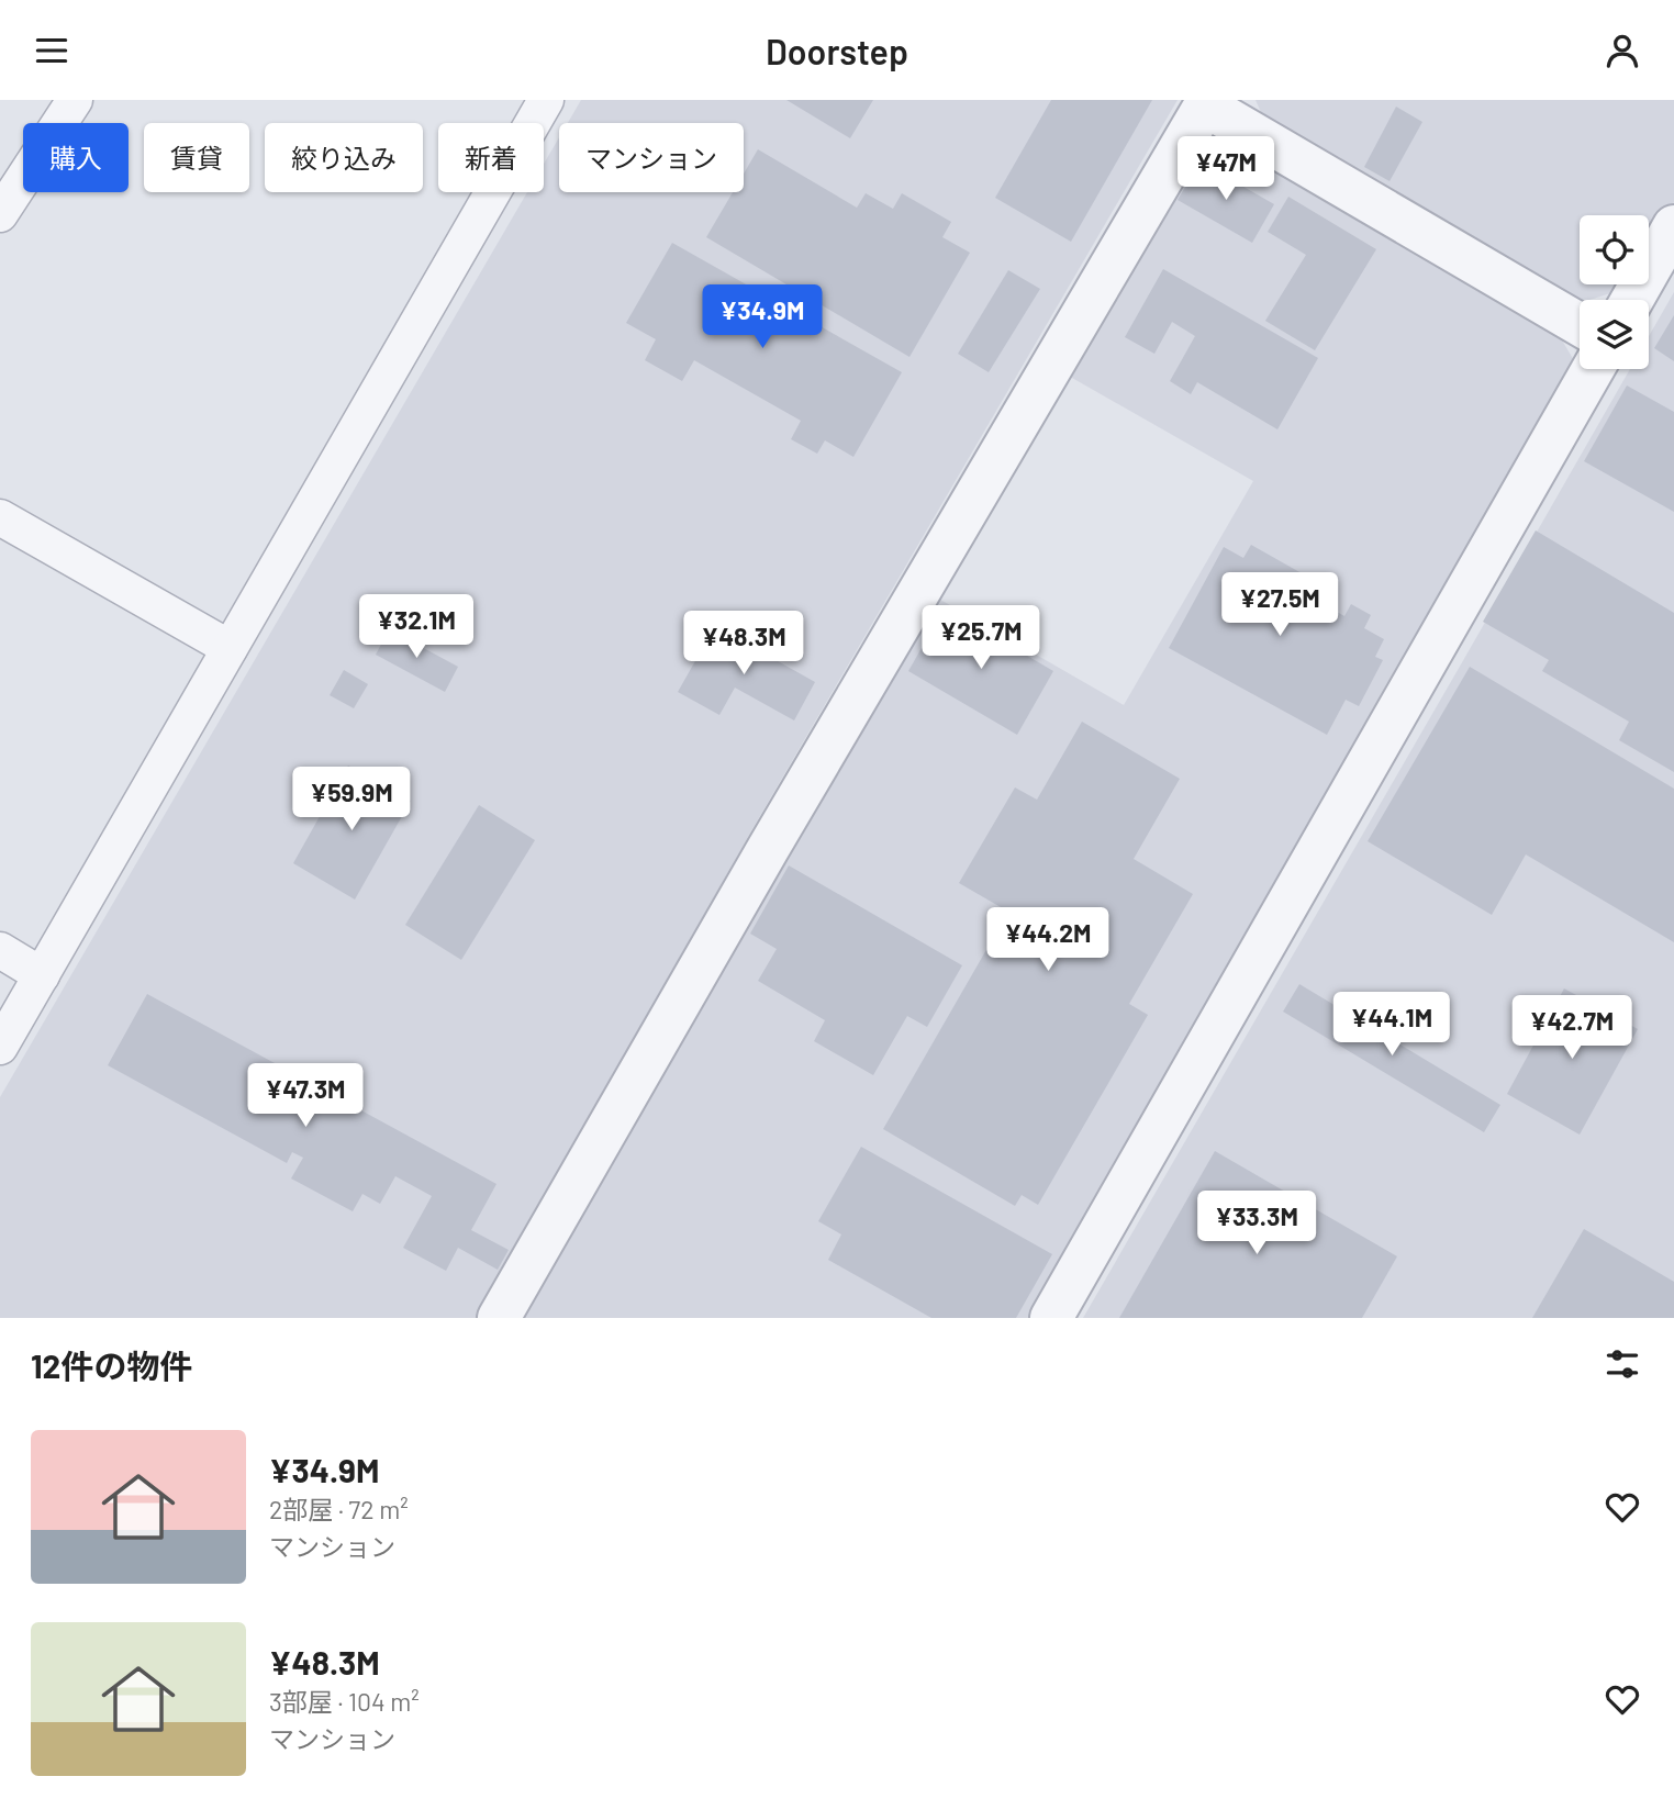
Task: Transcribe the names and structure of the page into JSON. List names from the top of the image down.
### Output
{
  "page": {
    "header": "Doorstep",
    "chip": [
      "購入",
      "賃貸",
      "絞り込み",
      "新着",
      "マンション"
    ],
    "price": [
      "¥47M",
      "¥34.9M",
      "¥27.5M",
      "¥32.1M",
      "¥25.7M",
      "¥48.3M",
      "¥59.9M",
      "¥44.2M",
      "¥44.1M",
      "¥42.7M",
      "¥47.3M",
      "¥33.3M"
    ],
    "heading": "12件の物件",
    "list": [
      {
        "name": "¥34.9M",
        "note": "2部屋 · 72 m² · マンション"
      },
      {
        "name": "¥48.3M",
        "note": "3部屋 · 104 m² · マンション"
      }
    ]
  }
}
